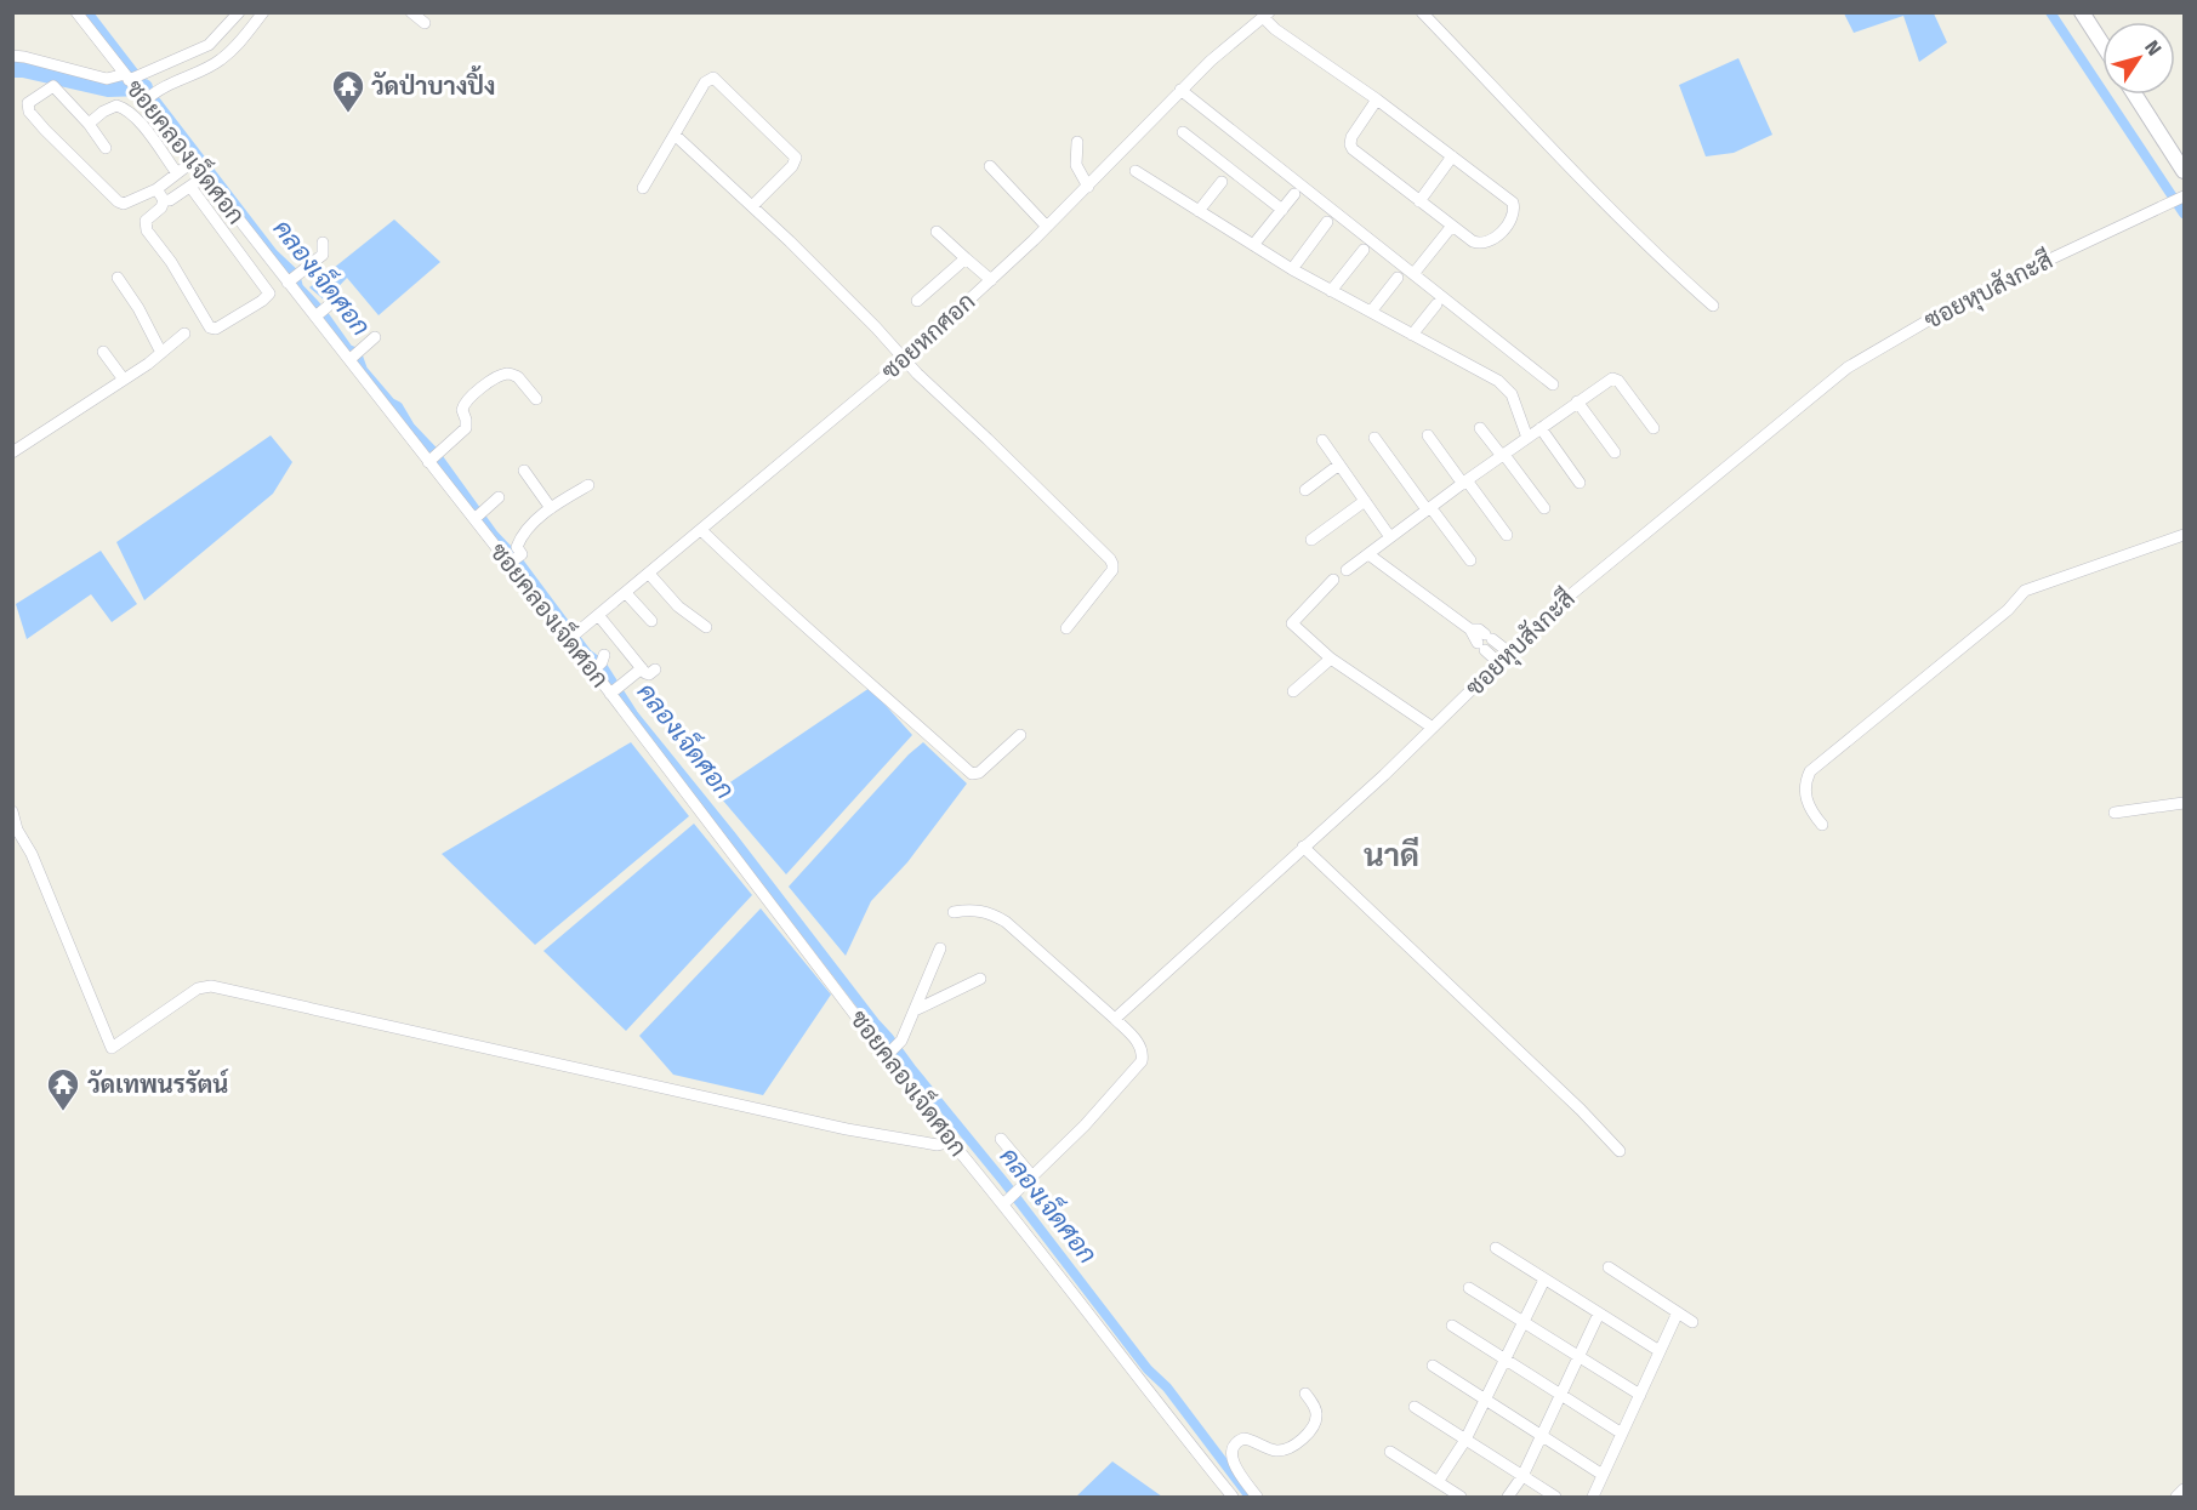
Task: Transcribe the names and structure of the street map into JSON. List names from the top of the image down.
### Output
{
  "streets": {
    "street": ["ซอยคลองเจ็ดศอก", "ซอยหุบสังกะสี", "ซอยหกศอก"]
  },
  "crossings": [
    ["ซอยคลองเจ็ดศอก", "ซอยหกศอก"]
  ],
  "districts": ["นาดี"],
  "water": ["คลองเจ็ดศอก"],
  "places": {
    "temple": ["วัดป่าบางปิ้ง", "วัดเทพนรรัตน์"]
  },
  "north": "top right"
}
